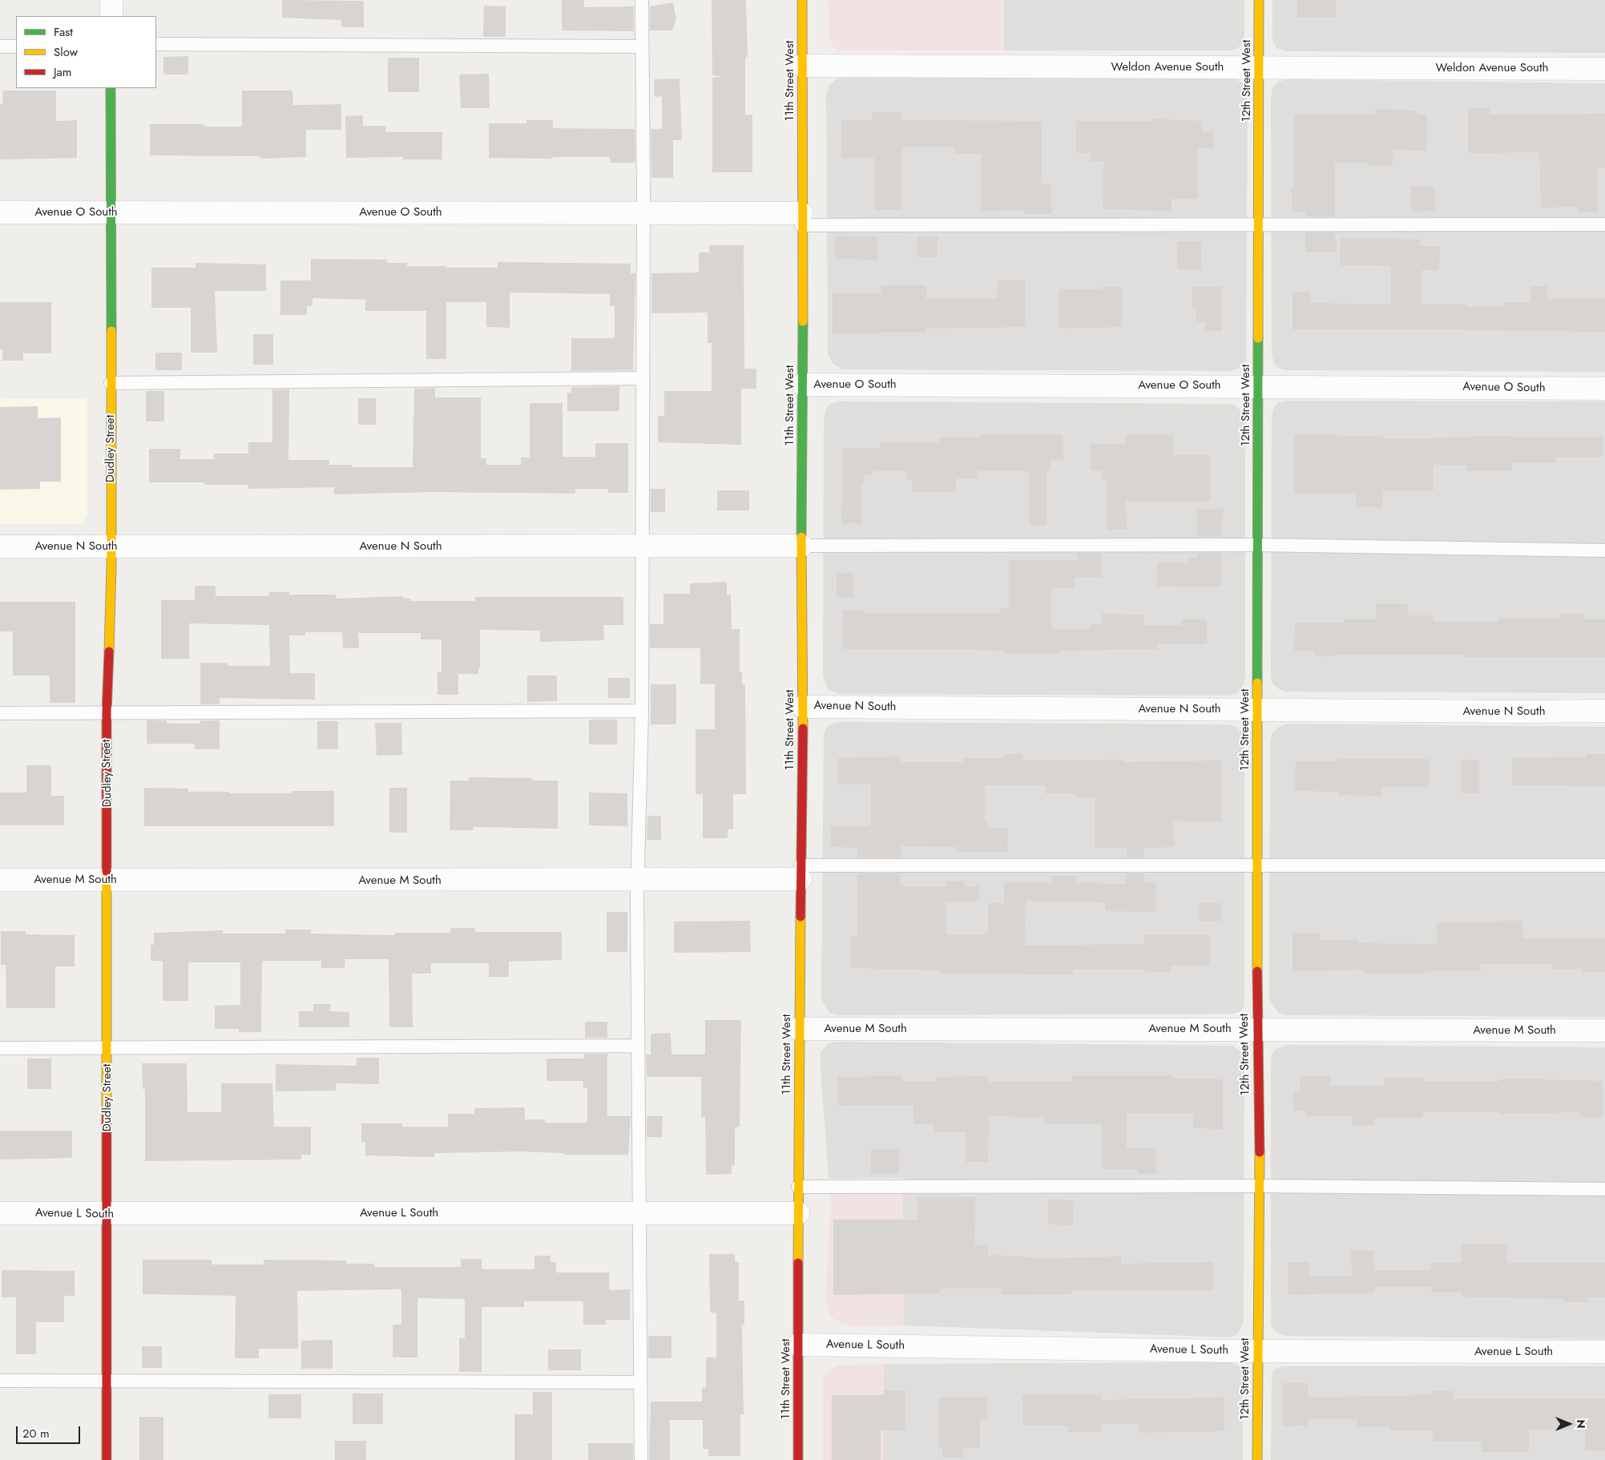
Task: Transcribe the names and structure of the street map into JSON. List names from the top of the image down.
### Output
{
  "streets": {
    "street": [
      "Weldon Avenue South",
      "11th Street West",
      "12th Street West",
      "Avenue O South",
      "Dudley Street",
      "Avenue N South",
      "Avenue M South",
      "Avenue L South"
    ]
  },
  "crossings": [
    ["Weldon Avenue South", "11th Street West"],
    ["Weldon Avenue South", "12th Street West"],
    ["11th Street West", "Avenue O South"],
    ["11th Street West", "Avenue N South"],
    ["11th Street West", "Avenue M South"],
    ["11th Street West", "Avenue L South"],
    ["12th Street West", "Avenue O South"],
    ["12th Street West", "Avenue N South"],
    ["12th Street West", "Avenue M South"],
    ["12th Street West", "Avenue L South"],
    ["Avenue O South", "Dudley Street"],
    ["Dudley Street", "Avenue N South"],
    ["Dudley Street", "Avenue M South"],
    ["Dudley Street", "Avenue L South"]
  ],
  "legend": ["Fast", "Slow", "Jam"],
  "scale_bar": "20 m",
  "north": "right"
}
